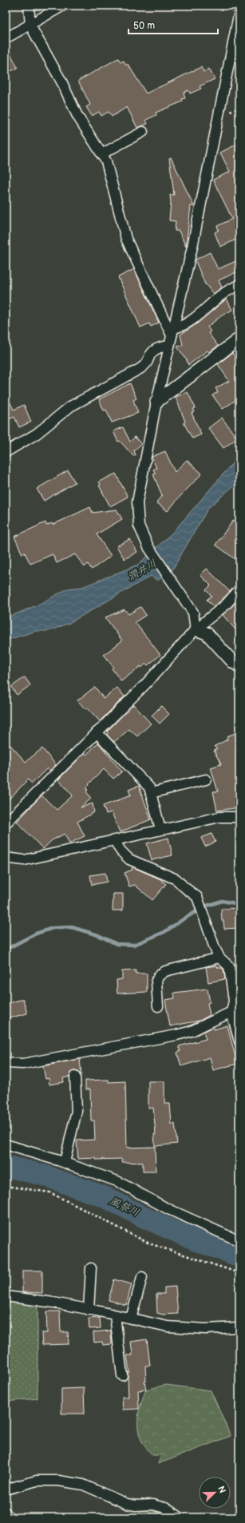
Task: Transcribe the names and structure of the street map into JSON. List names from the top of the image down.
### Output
{
  "water": ["潤井川", "風祭川"],
  "scale_bar": "50 m",
  "north": "top right"
}
